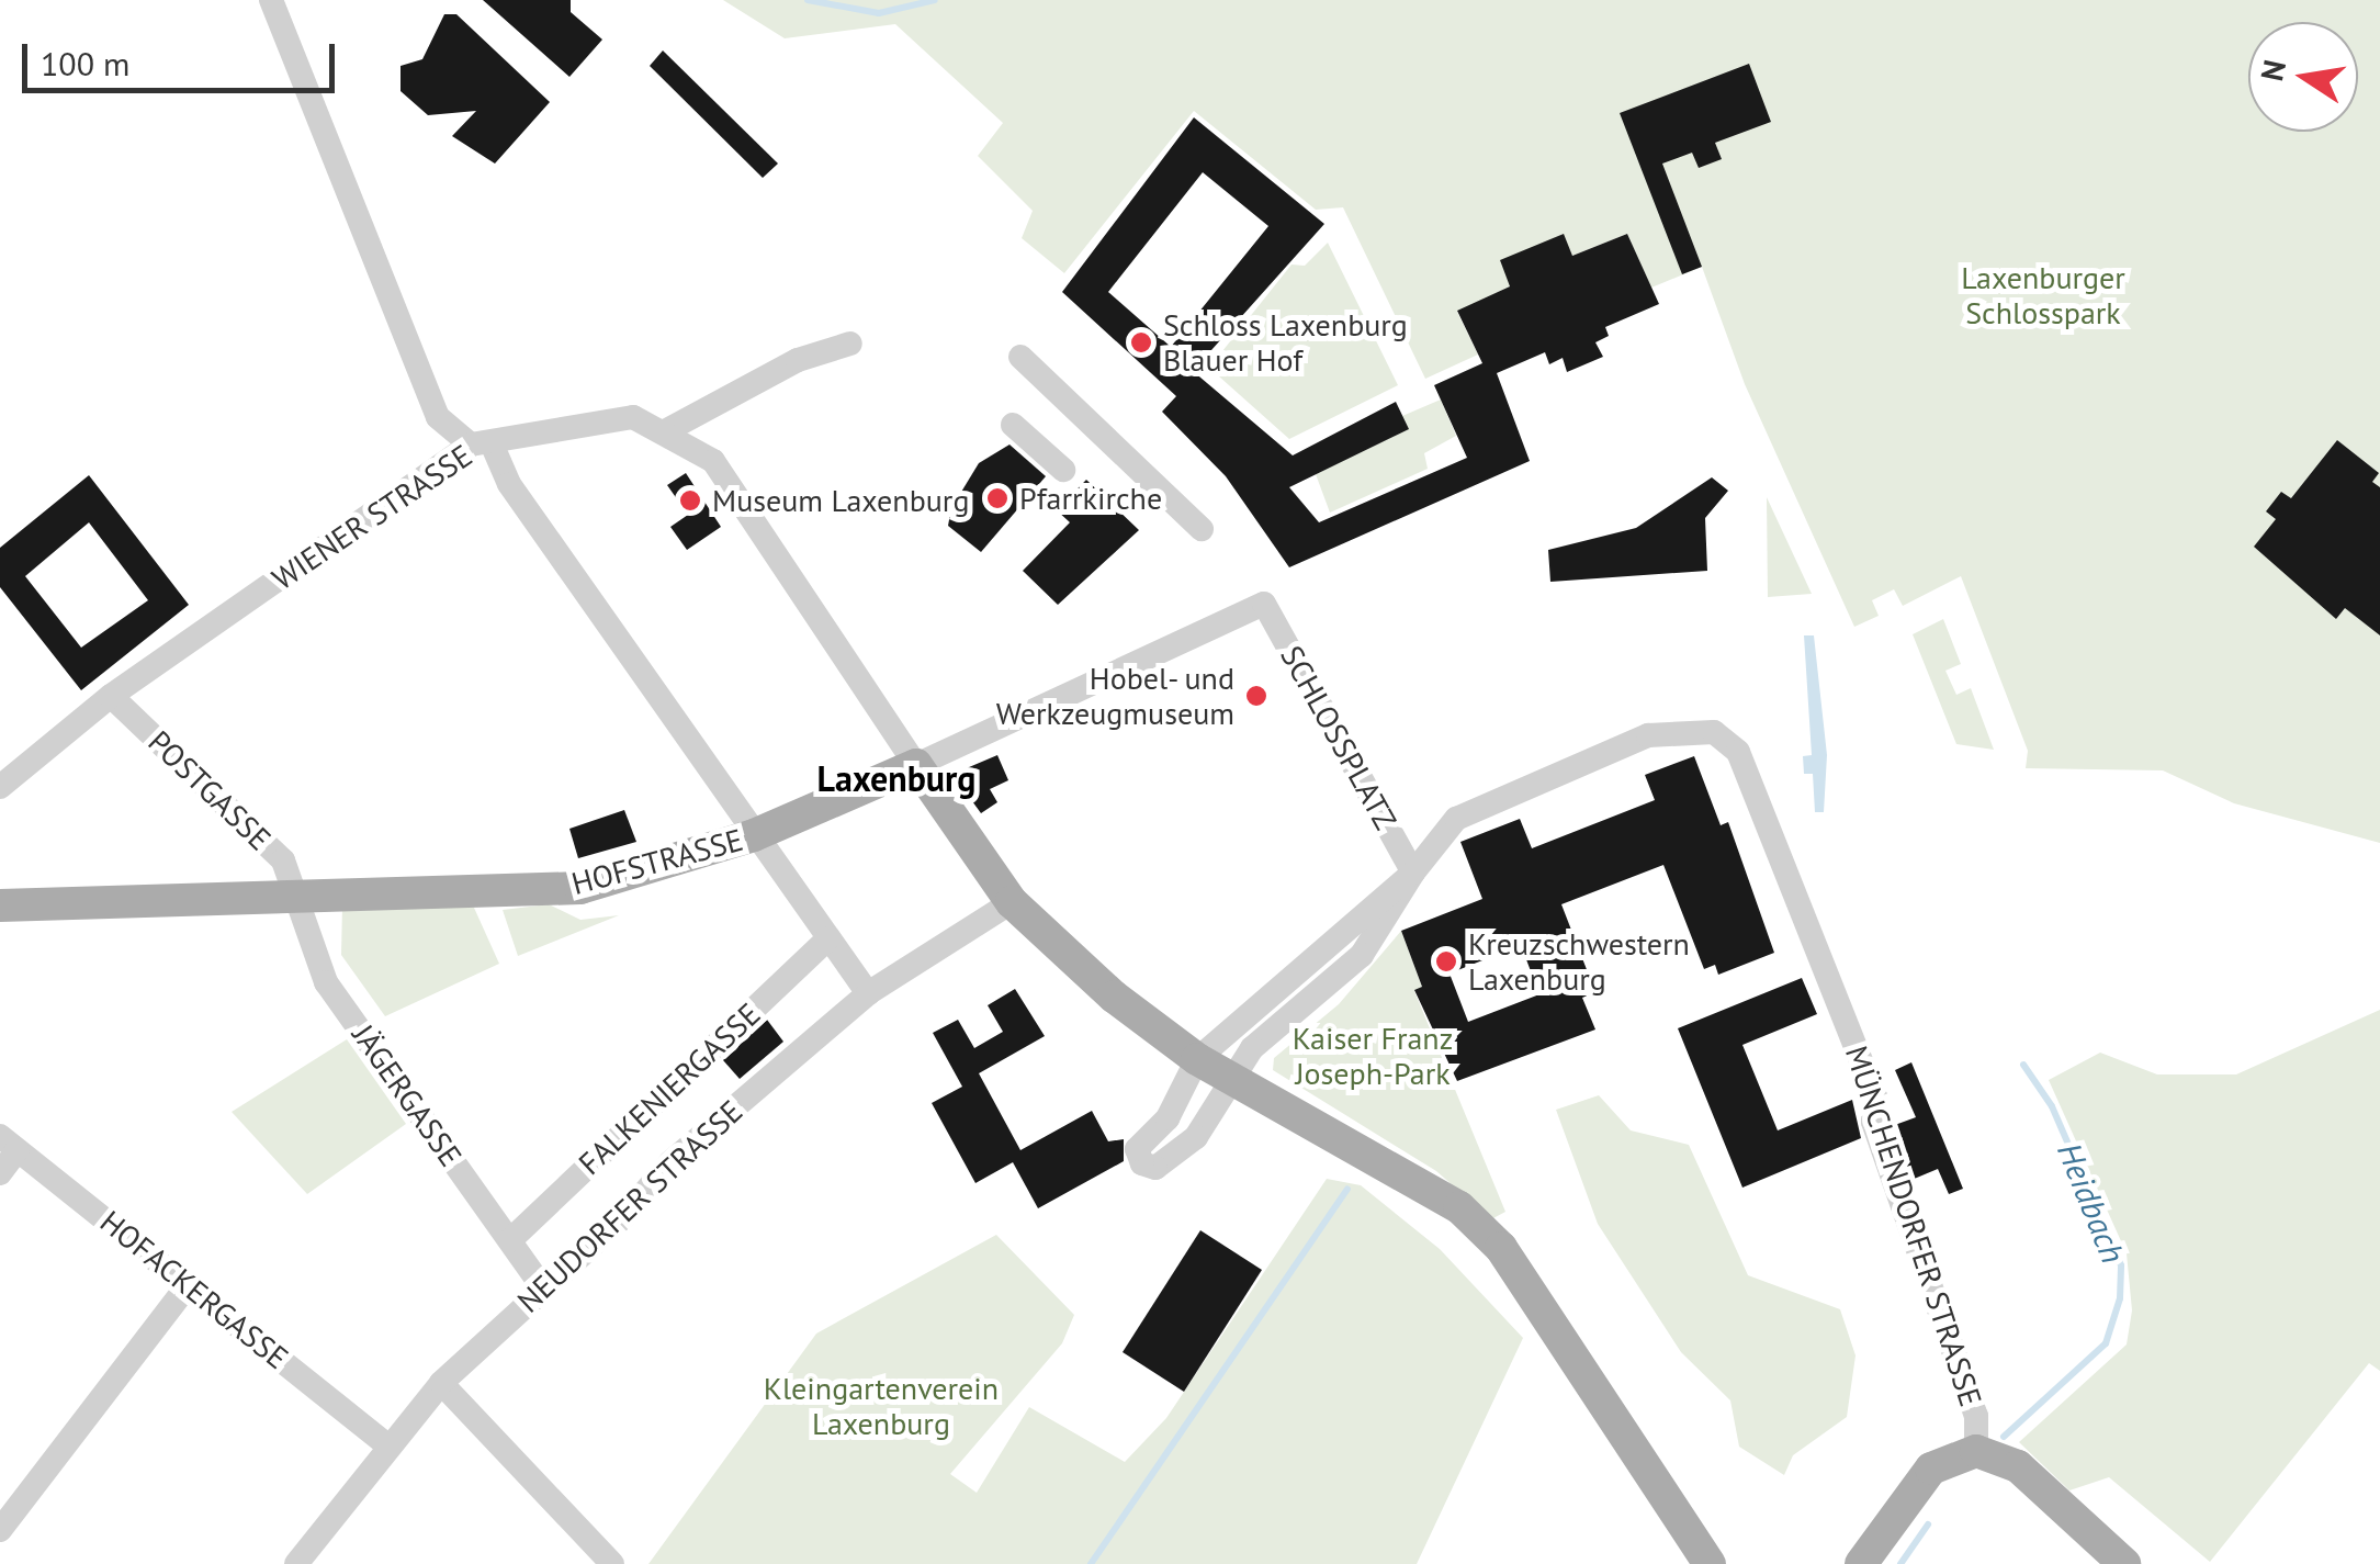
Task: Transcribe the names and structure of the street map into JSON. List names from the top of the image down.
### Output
{
  "streets": {
    "main road": ["HOFSTRASSE", "MÜNCHENDORFER STRASSE"],
    "street": [
      "WIENER STRASSE",
      "SCHLOSSPLATZ",
      "POSTGASSE",
      "FALKENIERGASSE",
      "JÄGERGASSE",
      "NEUDORFER STRASSE",
      "HOFACKERGASSE"
    ]
  },
  "crossings": [
    ["WIENER STRASSE", "POSTGASSE"],
    ["SCHLOSSPLATZ", "HOFSTRASSE"],
    ["SCHLOSSPLATZ", "MÜNCHENDORFER STRASSE"],
    ["POSTGASSE", "HOFSTRASSE"],
    ["POSTGASSE", "JÄGERGASSE"],
    ["HOFSTRASSE", "JÄGERGASSE"],
    ["FALKENIERGASSE", "JÄGERGASSE"],
    ["JÄGERGASSE", "NEUDORFER STRASSE"],
    ["NEUDORFER STRASSE", "HOFACKERGASSE"]
  ],
  "districts": ["Laxenburg"],
  "water": ["Heidbach"],
  "parks": ["Laxenburger Schlosspark", "Kaiser Franz Joseph-Park", "Kleingartenverein Laxenburg"],
  "places": [
    "Schloss Laxenburg Blauer Hof",
    "Pfarrkirche",
    "Museum Laxenburg",
    "Hobel- und Werkzeugmuseum",
    "Kreuzschwestern Laxenburg"
  ],
  "scale_bar": "100 m",
  "north": "left"
}
